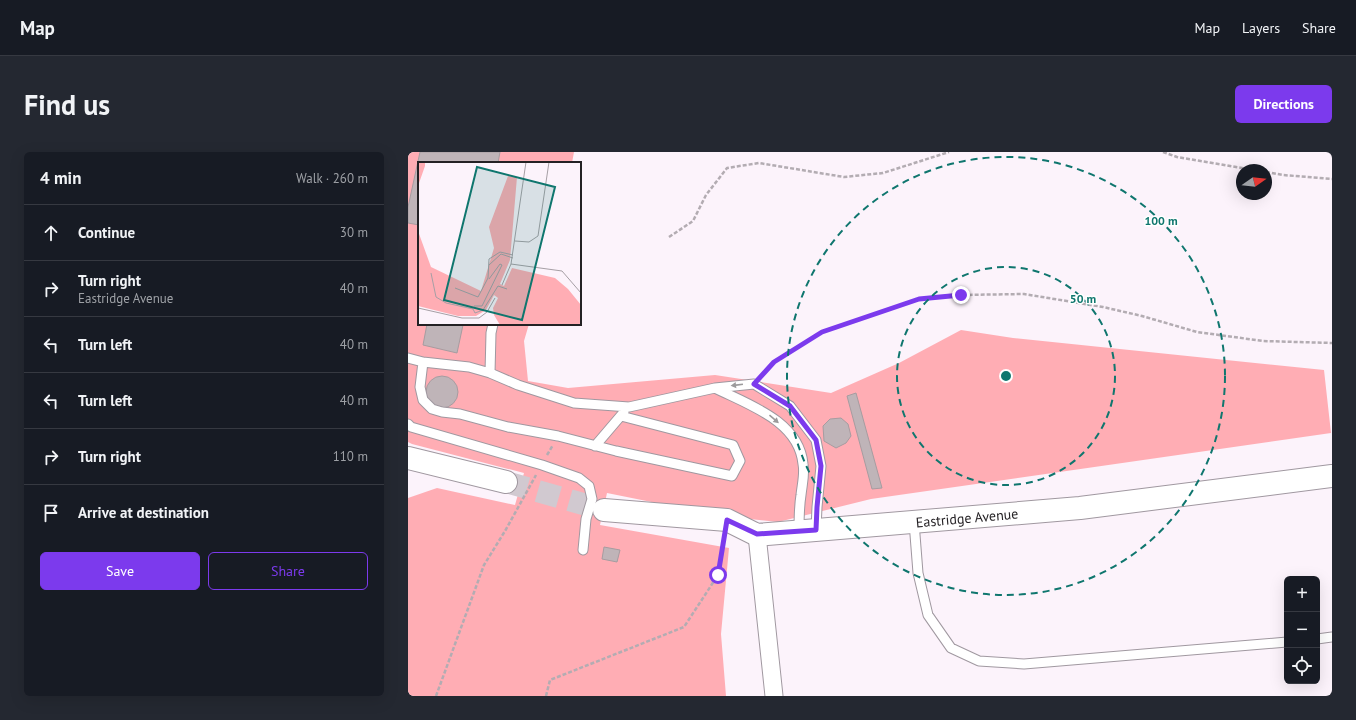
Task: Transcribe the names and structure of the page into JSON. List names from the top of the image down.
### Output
{
  "streets": {
    "street": ["Eastridge Avenue"]
  },
  "north": "right",
  "page": {
    "header": "Map",
    "nav": ["Map", "Layers", "Share"],
    "buttons": [
      "Directions",
      ["Save", "Share"]
    ],
    "title": "Find us",
    "heading": ["4 min", "Walk · 260 m"],
    "list": [
      ["Continue", "30 m"],
      ["Turn right", "Eastridge Avenue", "40 m"],
      ["Turn left", "40 m"],
      ["Turn left", "40 m"],
      ["Turn right", "110 m"],
      "Arrive at destination"
    ],
    "map_buttons": ["+", "−"]
  },
  "rings": ["100 m", "50 m"]
}
